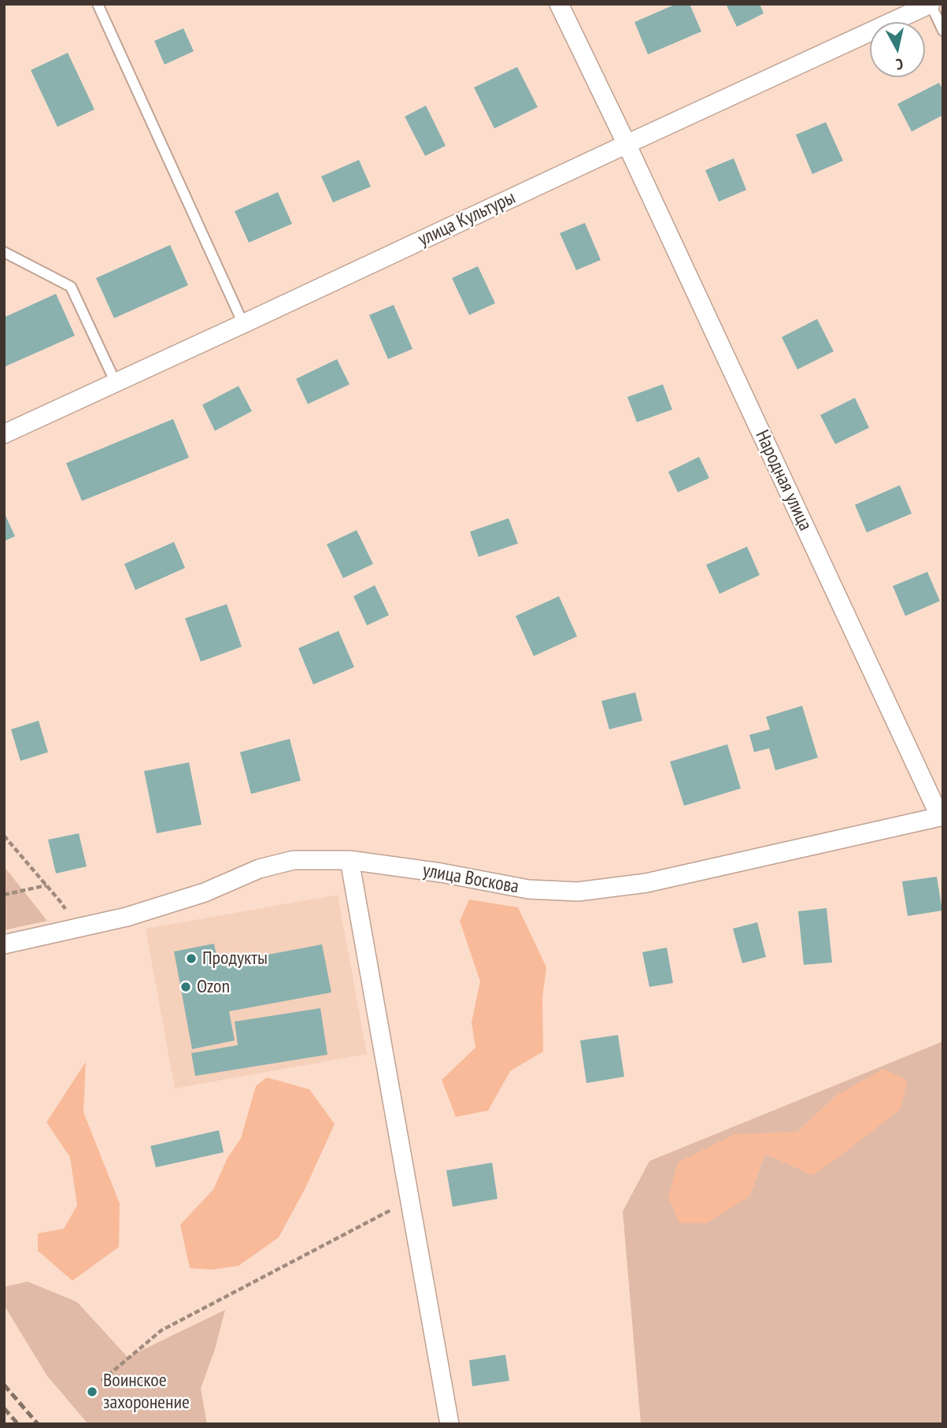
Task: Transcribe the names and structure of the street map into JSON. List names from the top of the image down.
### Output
{
  "streets": {
    "street": ["улица Культуры", "Народная улица", "улица Воскова"]
  },
  "crossings": [
    ["улица Культуры", "Народная улица"],
    ["Народная улица", "улица Воскова"]
  ],
  "places": ["Продукты", "Ozon", "Воинское захоронение"],
  "north": "bottom"
}
